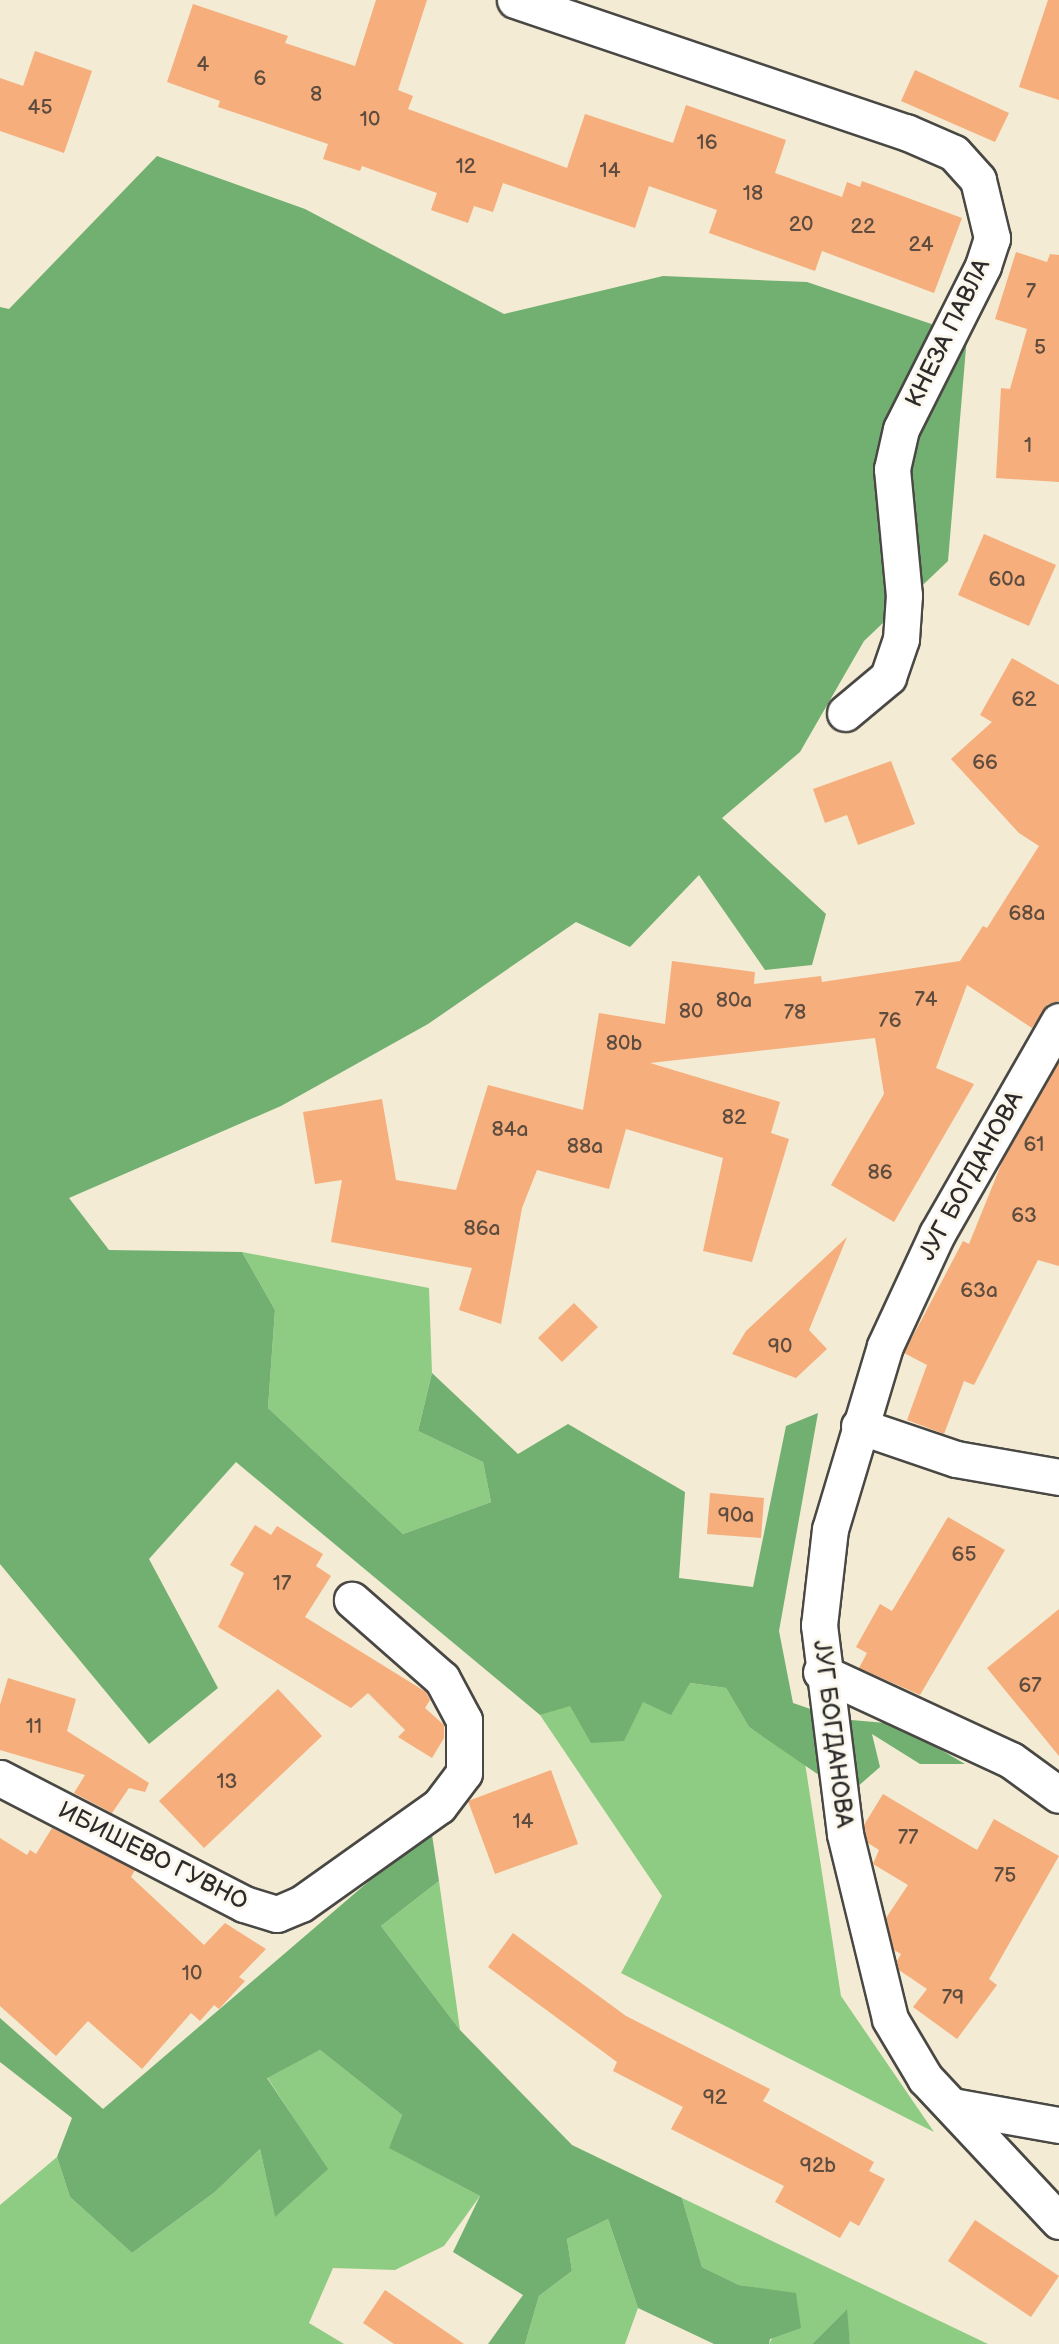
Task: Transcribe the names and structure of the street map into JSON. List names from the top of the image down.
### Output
{
  "streets": {
    "street": ["КНЕЗА ПАВЛА", "ЈУГ БОГДАНОВА", "ИБИШЕВО ГУВНО"]
  },
  "house_numbers": [
    "4",
    "6",
    "8",
    "45",
    "10",
    "16",
    "12",
    "14",
    "18",
    "20",
    "22",
    "24",
    "7",
    "5",
    "1",
    "60a",
    "62",
    "66",
    "68a",
    "74",
    "80a",
    "80",
    "78",
    "76",
    "80b",
    "82",
    "84a",
    "61",
    "88a",
    "86",
    "63",
    "86a",
    "63a",
    "90",
    "90a",
    "65",
    "17",
    "67",
    "11",
    "13",
    "14",
    "77",
    "75",
    "10",
    "79",
    "92",
    "92b"
  ]
}
